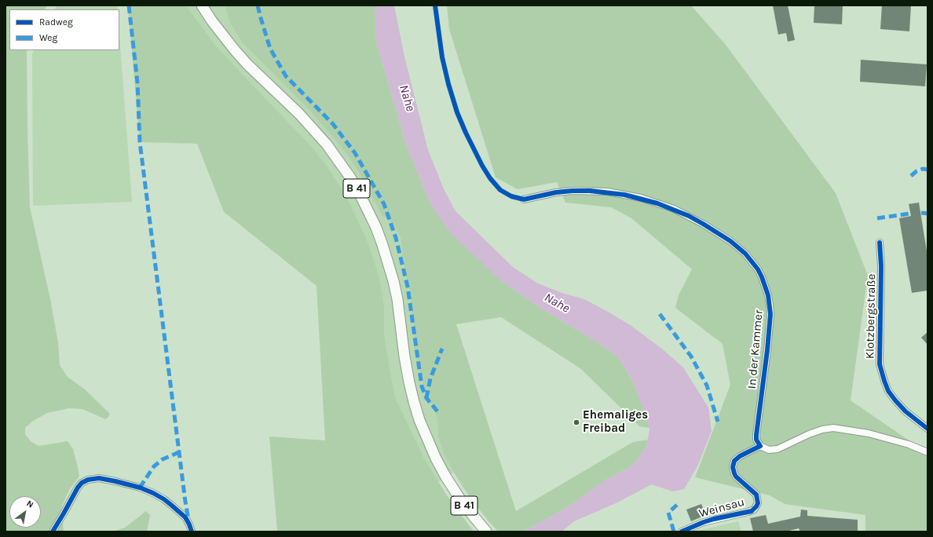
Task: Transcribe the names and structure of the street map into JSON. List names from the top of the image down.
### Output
{
  "streets": {
    "main road": ["B 41"],
    "street": ["Klotzbergstraße", "In der Kammer", "Weinsau"]
  },
  "crossings": [
    ["In der Kammer", "Weinsau"]
  ],
  "water": ["Nahe"],
  "places": ["Ehemaliges Freibad"],
  "legend": ["Radweg", "Weg"],
  "north": "top right"
}
